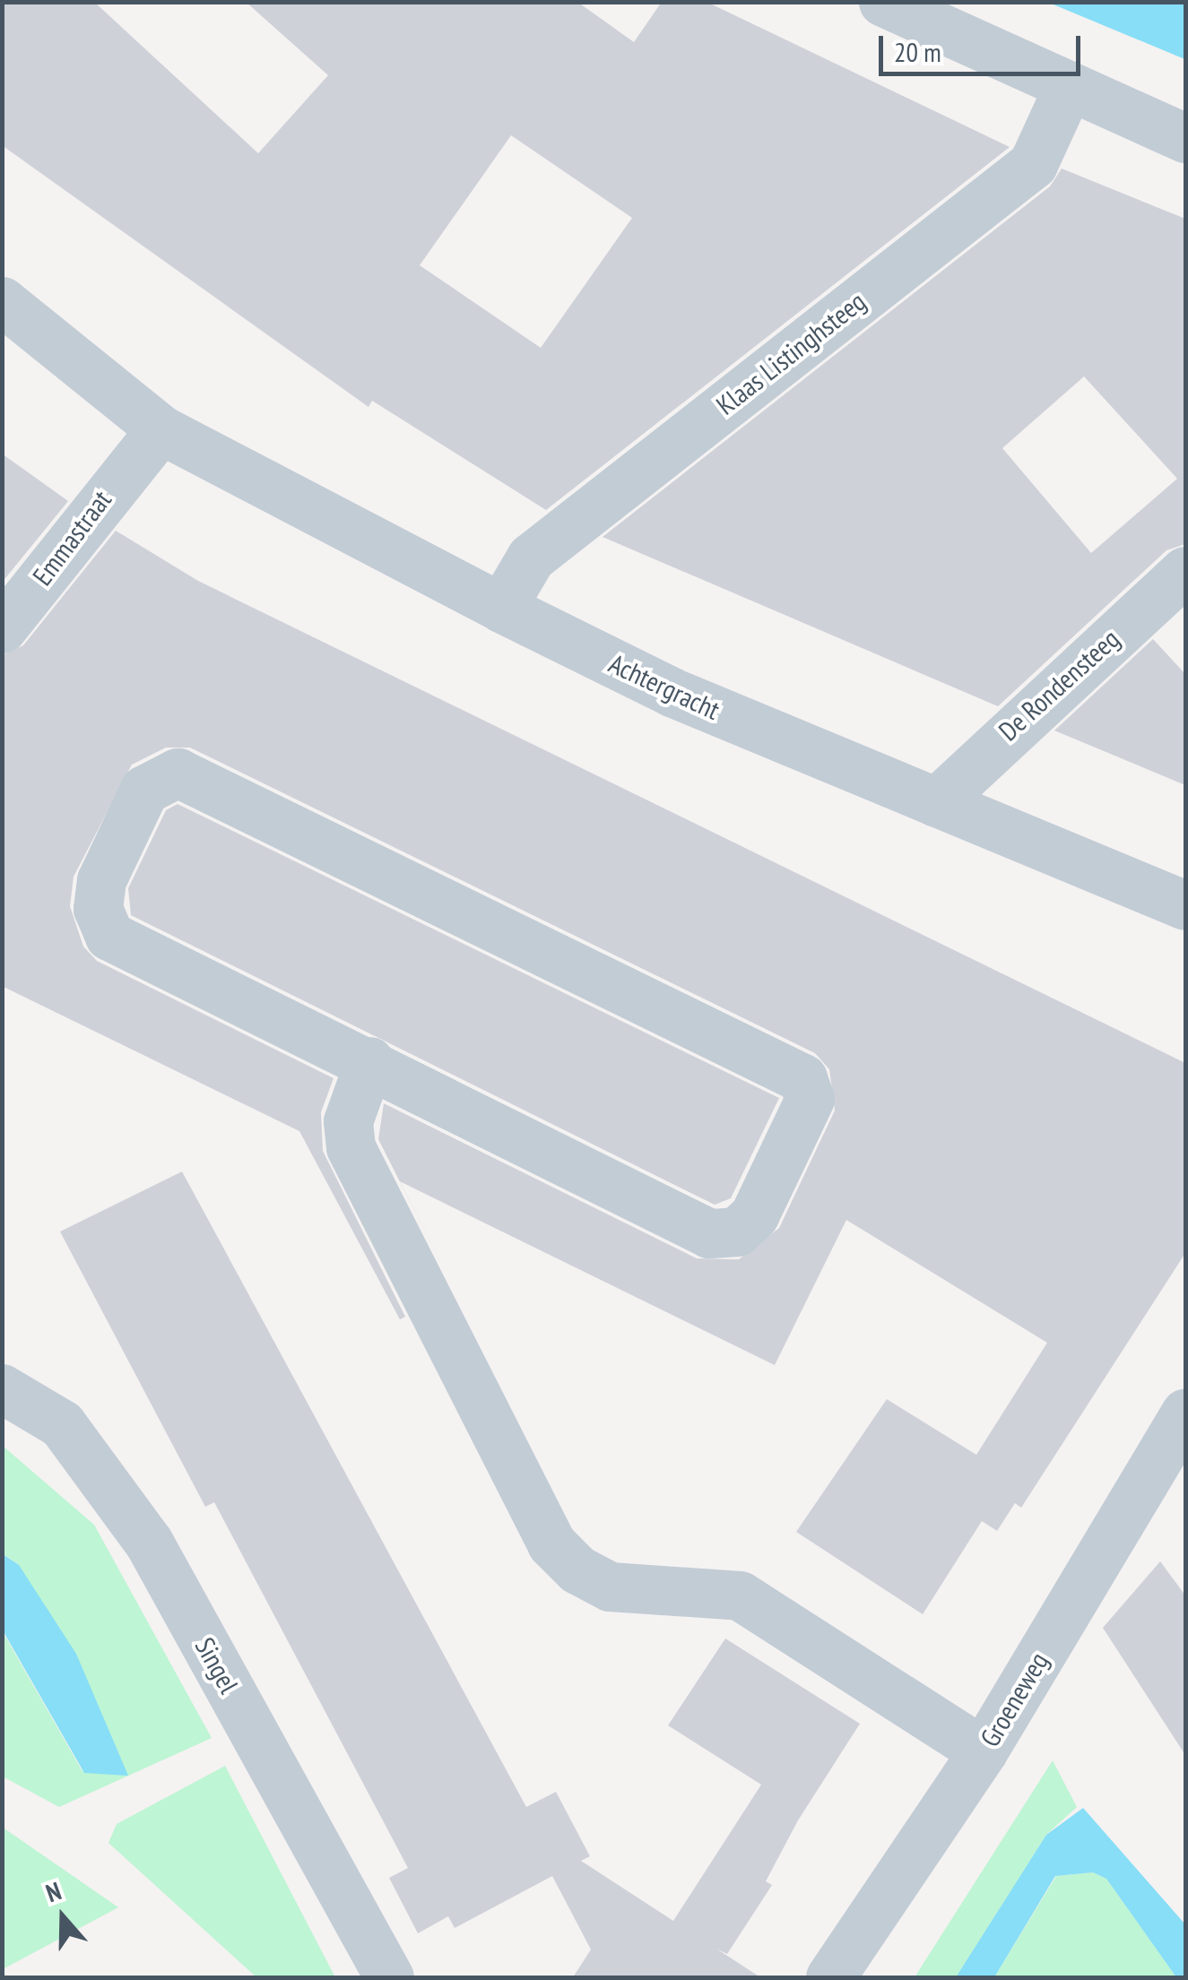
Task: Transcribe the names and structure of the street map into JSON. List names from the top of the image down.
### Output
{
  "streets": {
    "street": [
      "Klaas Listinghsteeg",
      "Emmastraat",
      "De Rondensteeg",
      "Achtergracht",
      "Singel",
      "Groeneweg"
    ]
  },
  "crossings": [
    ["Klaas Listinghsteeg", "Achtergracht"],
    ["Emmastraat", "Achtergracht"],
    ["De Rondensteeg", "Achtergracht"]
  ],
  "scale_bar": "20 m",
  "north": "top"
}
